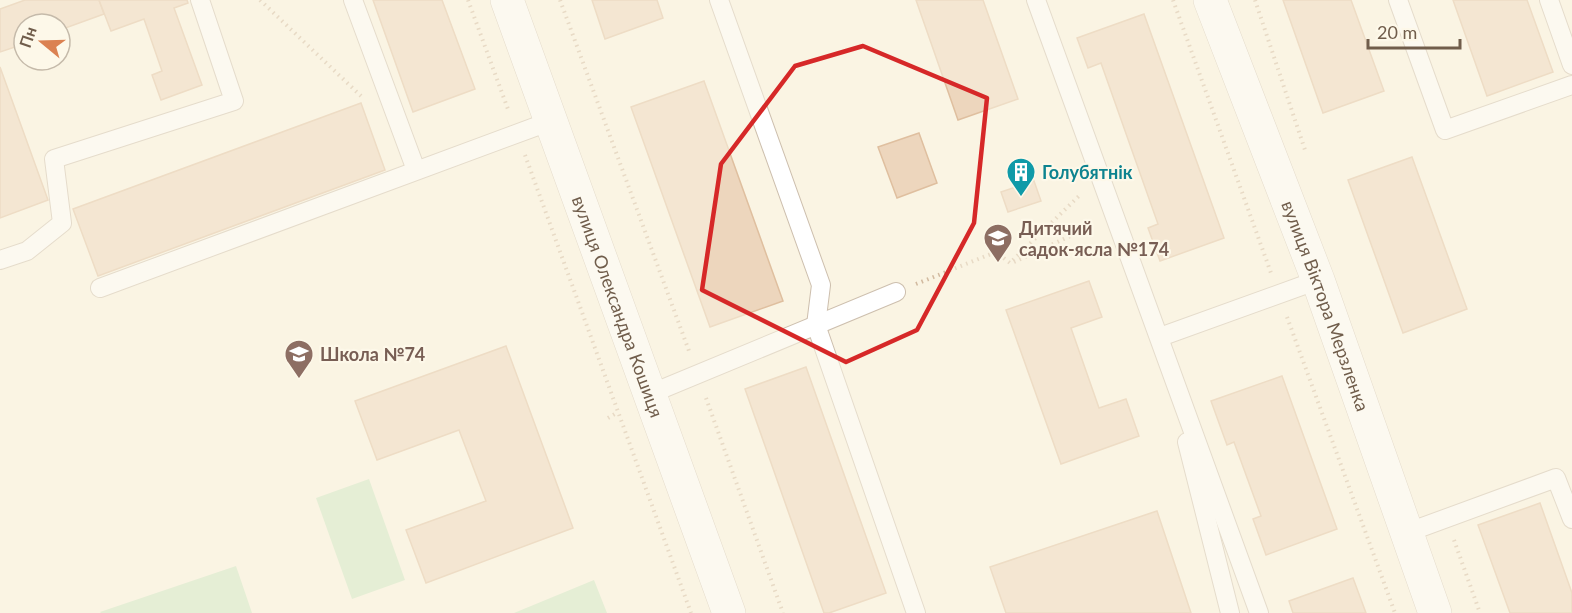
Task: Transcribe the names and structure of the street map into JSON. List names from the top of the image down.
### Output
{
  "streets": {
    "street": ["вулиця Віктора Мерзленка", "вулиця Олександра Кошиця"]
  },
  "places": {
    "building": ["Голубятнік"],
    "school or university": ["Дитячий садок-ясла №174", "Школа №74"]
  },
  "scale_bar": "20 m",
  "north": "left"
}
